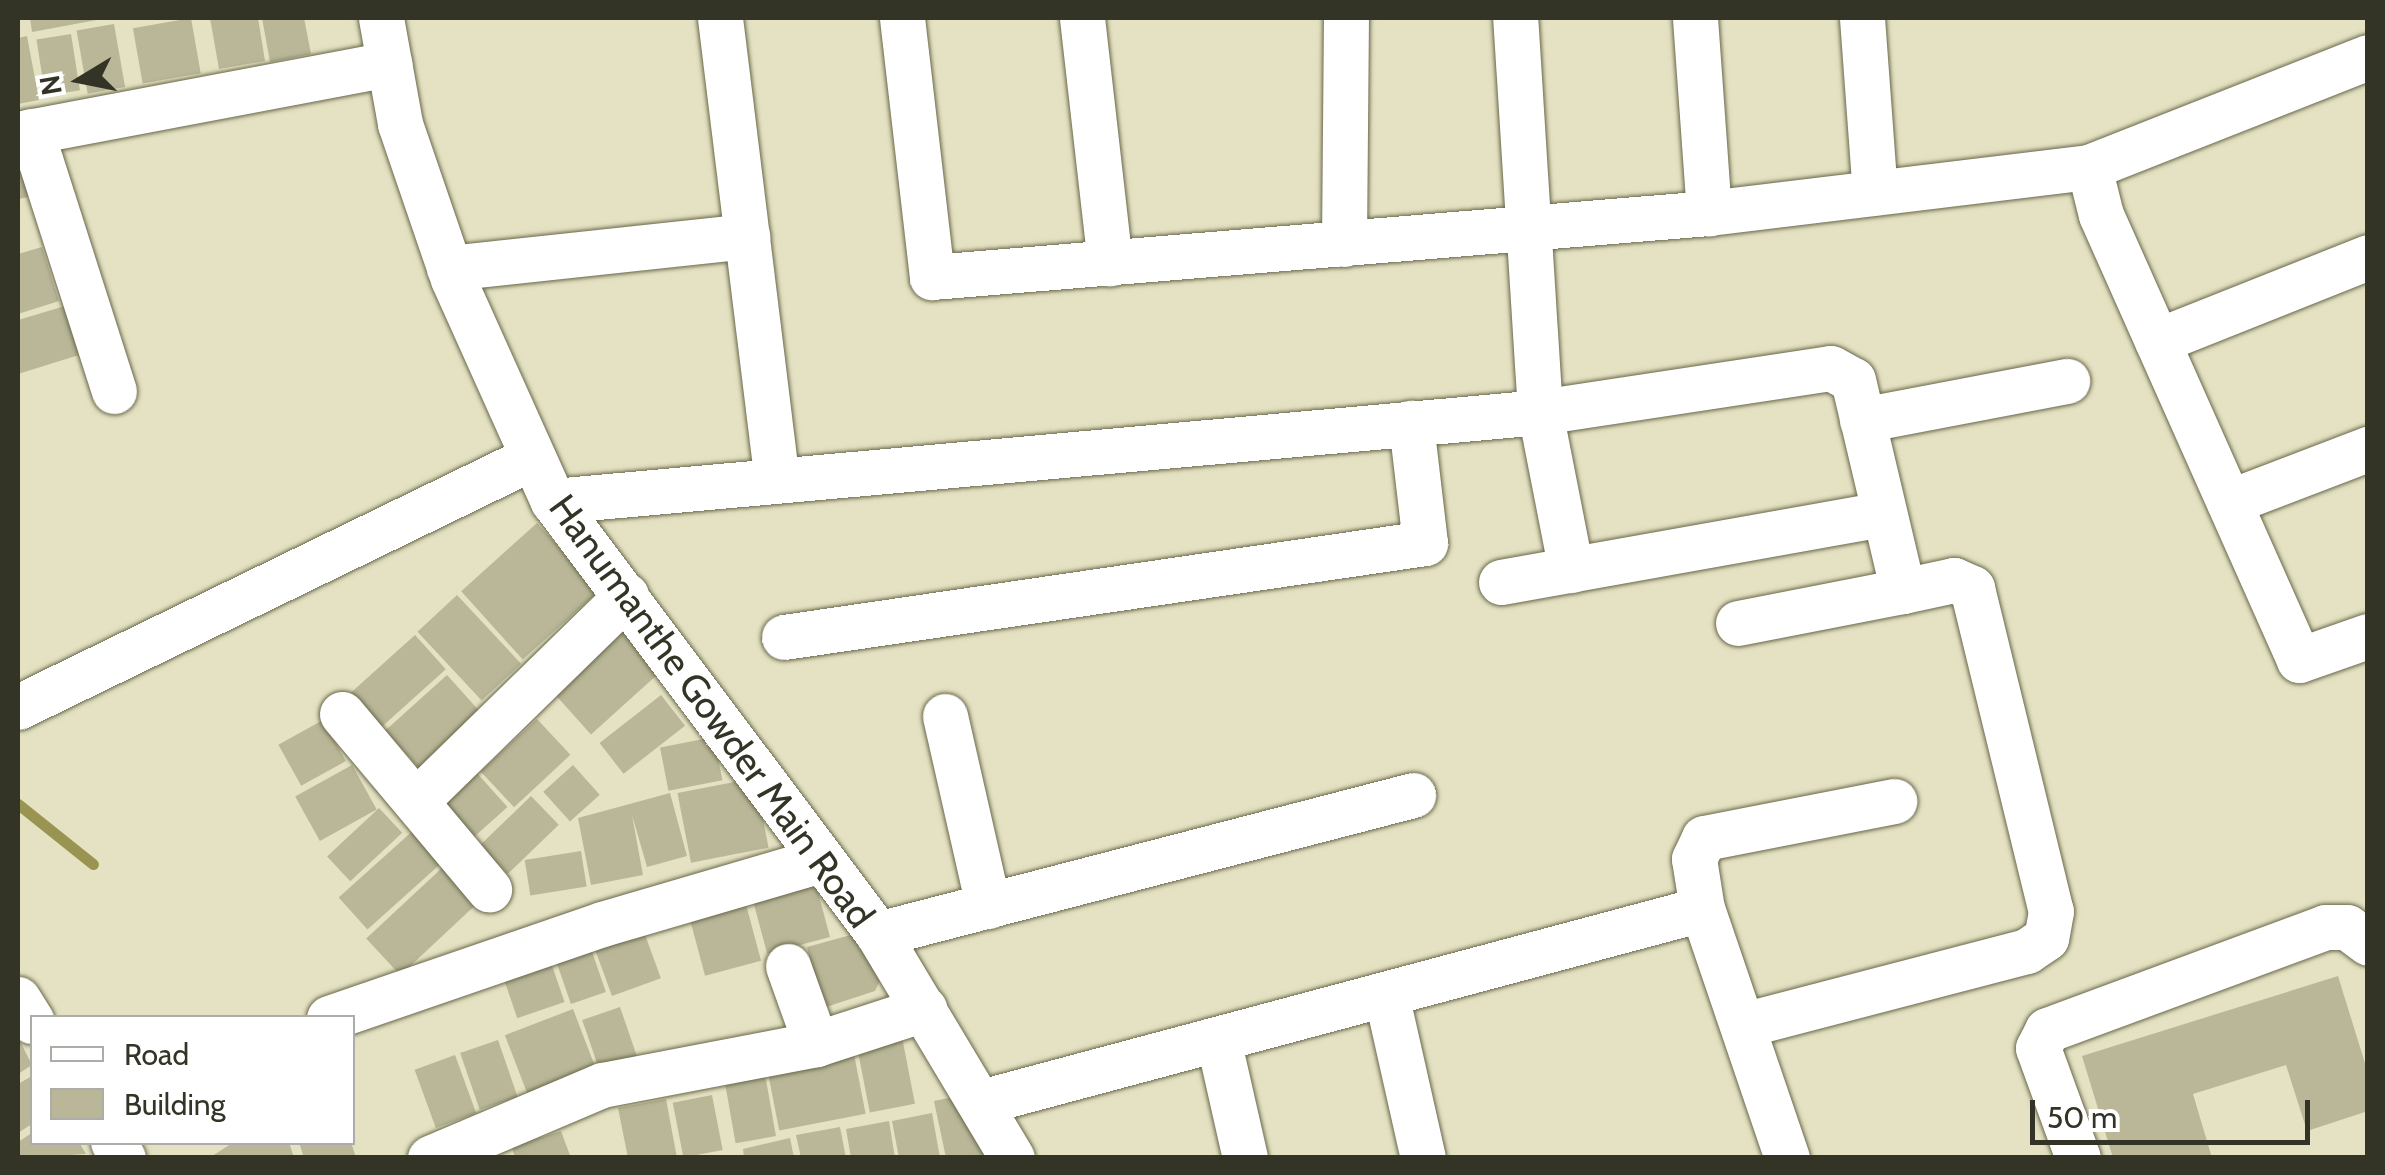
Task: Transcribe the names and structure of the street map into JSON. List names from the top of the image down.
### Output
{
  "streets": {
    "street": ["Hanumanthe Gowder Main Road"]
  },
  "legend": ["Road", "Building"],
  "scale_bar": "50 m",
  "north": "left"
}
